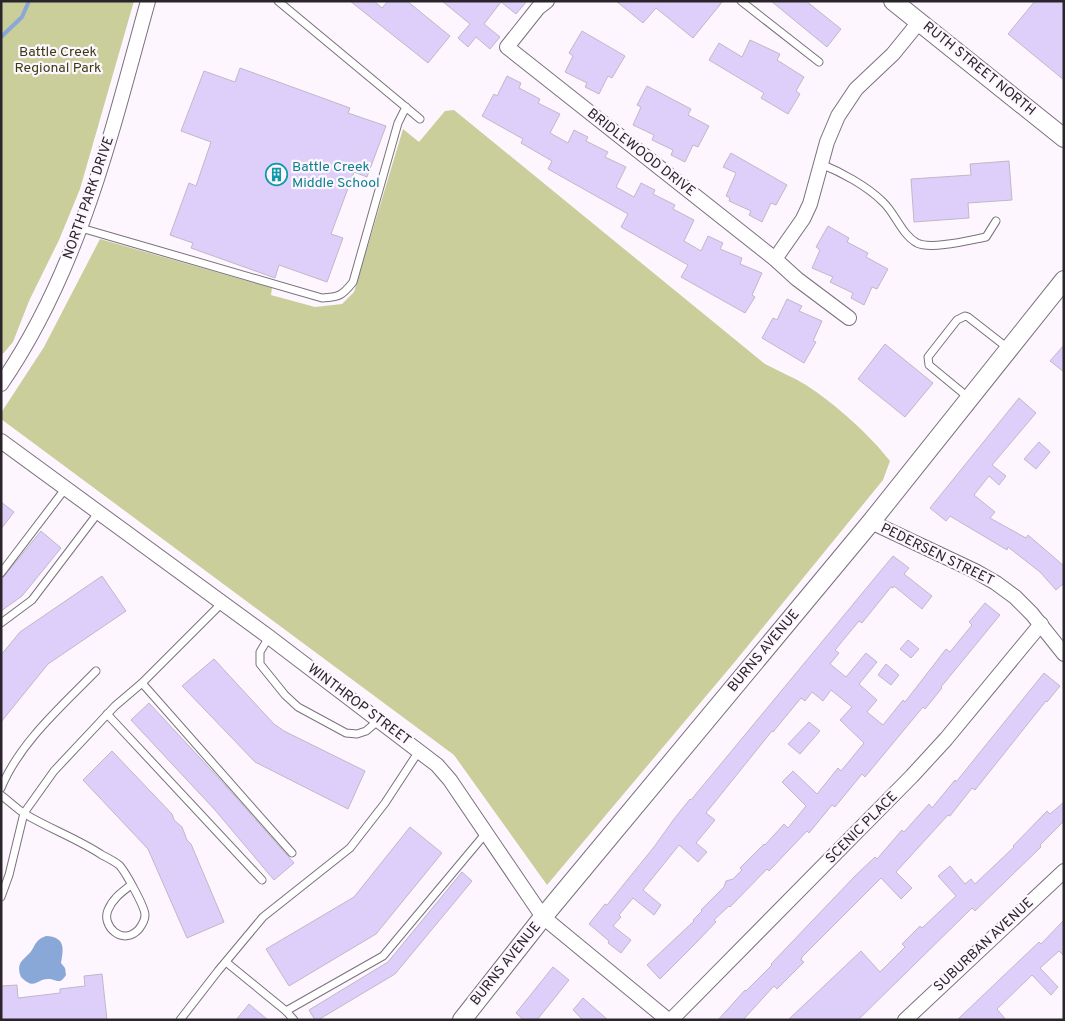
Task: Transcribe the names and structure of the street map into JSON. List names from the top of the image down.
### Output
{
  "streets": {
    "street": [
      "RUTH STREET NORTH",
      "BRIDLEWOOD DRIVE",
      "NORTH PARK DRIVE",
      "PEDERSEN STREET",
      "BURNS AVENUE",
      "WINTHROP STREET",
      "SCENIC PLACE",
      "SUBURBAN AVENUE"
    ]
  },
  "crossings": [
    ["PEDERSEN STREET", "BURNS AVENUE"],
    ["PEDERSEN STREET", "SCENIC PLACE"],
    ["BURNS AVENUE", "WINTHROP STREET"],
    ["WINTHROP STREET", "SCENIC PLACE"]
  ],
  "parks": ["Battle Creek Regional Park"],
  "places": {
    "building": ["Battle Creek Middle School"]
  }
}
